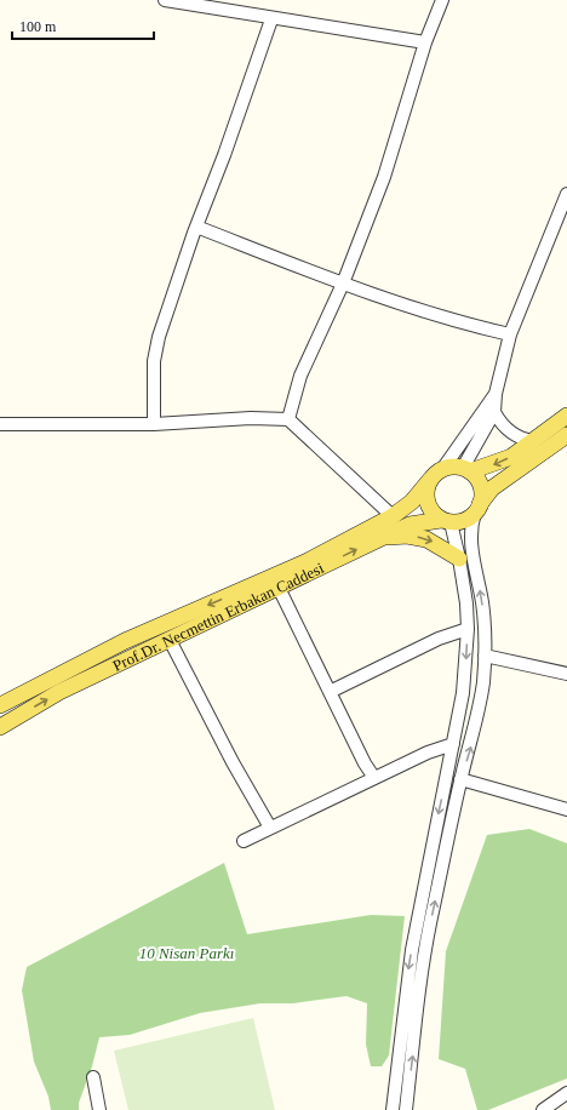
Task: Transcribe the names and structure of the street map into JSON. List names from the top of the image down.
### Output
{
  "streets": {
    "main road": ["Prof.Dr. Necmettin Erbakan Caddesi"]
  },
  "parks": ["10 Nisan Parkı"],
  "scale_bar": "100 m"
}
